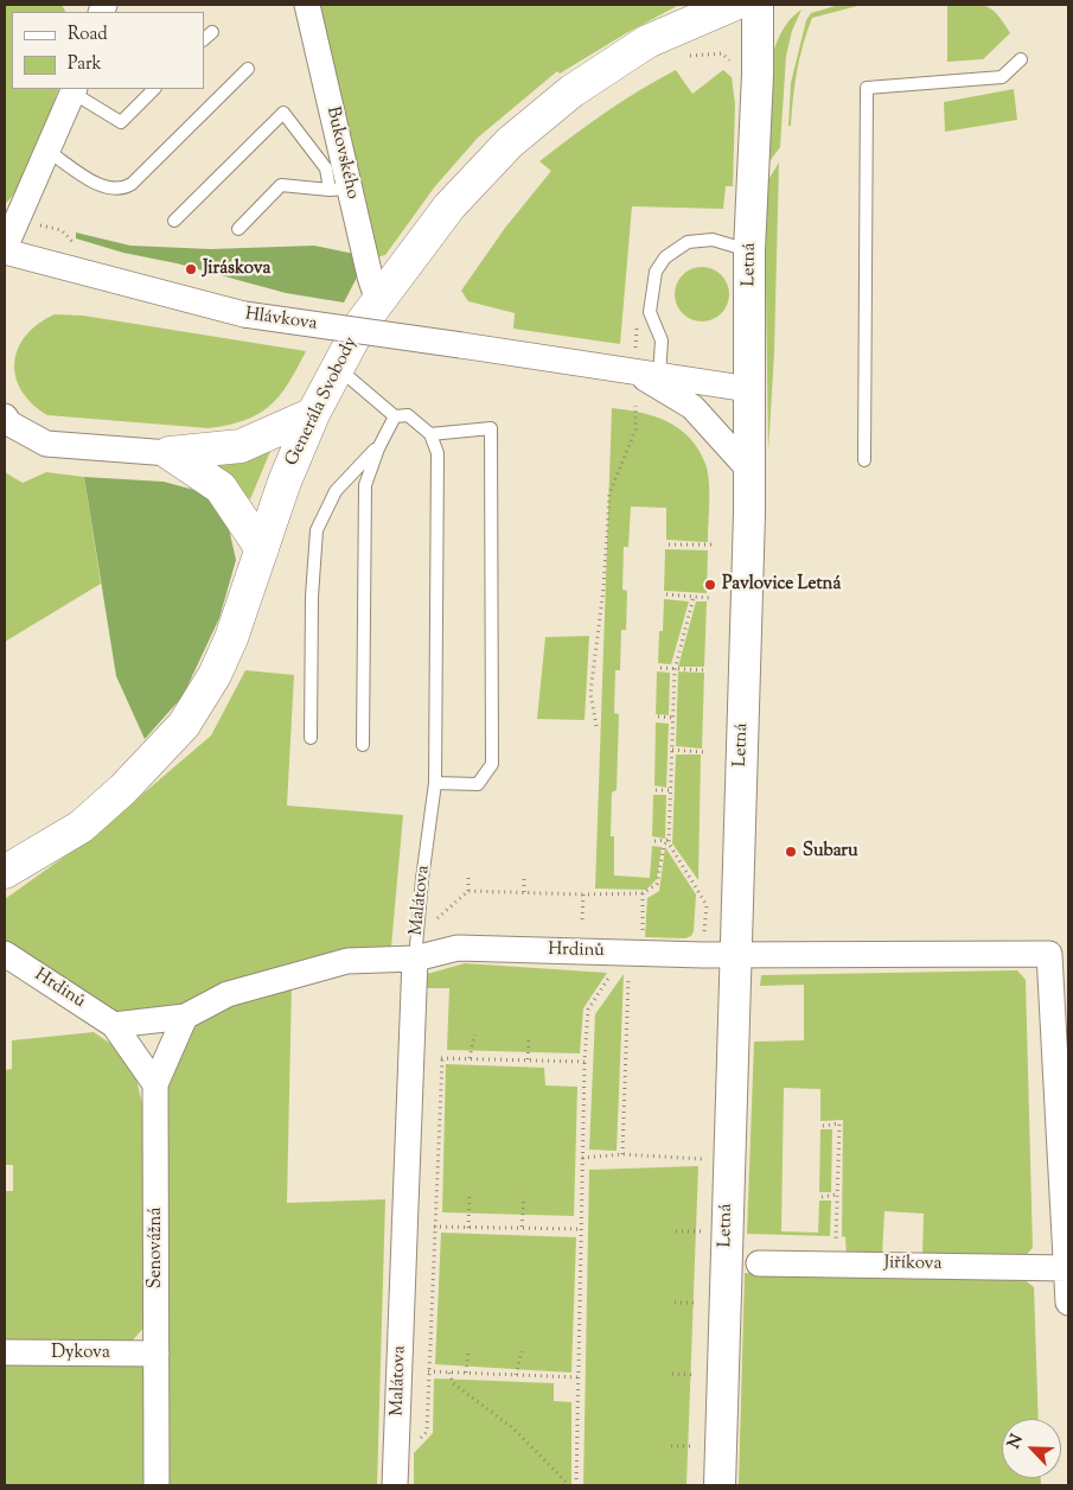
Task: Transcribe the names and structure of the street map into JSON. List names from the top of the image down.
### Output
{
  "streets": {
    "main road": ["Generála Svobody"],
    "street": [
      "Bukovského",
      "Letná",
      "Hlávkova",
      "Malátova",
      "Hrdinů",
      "Senovážná",
      "Jiříkova",
      "Dykova"
    ]
  },
  "crossings": [
    ["Bukovského", "Generála Svobody"],
    ["Letná", "Hlávkova"],
    ["Letná", "Hrdinů"],
    ["Malátova", "Hrdinů"],
    ["Hrdinů", "Senovážná"],
    ["Senovážná", "Dykova"]
  ],
  "places": ["Jiráskova", "Pavlovice Letná", "Subaru"],
  "legend": ["Road", "Park"],
  "north": "top left"
}
